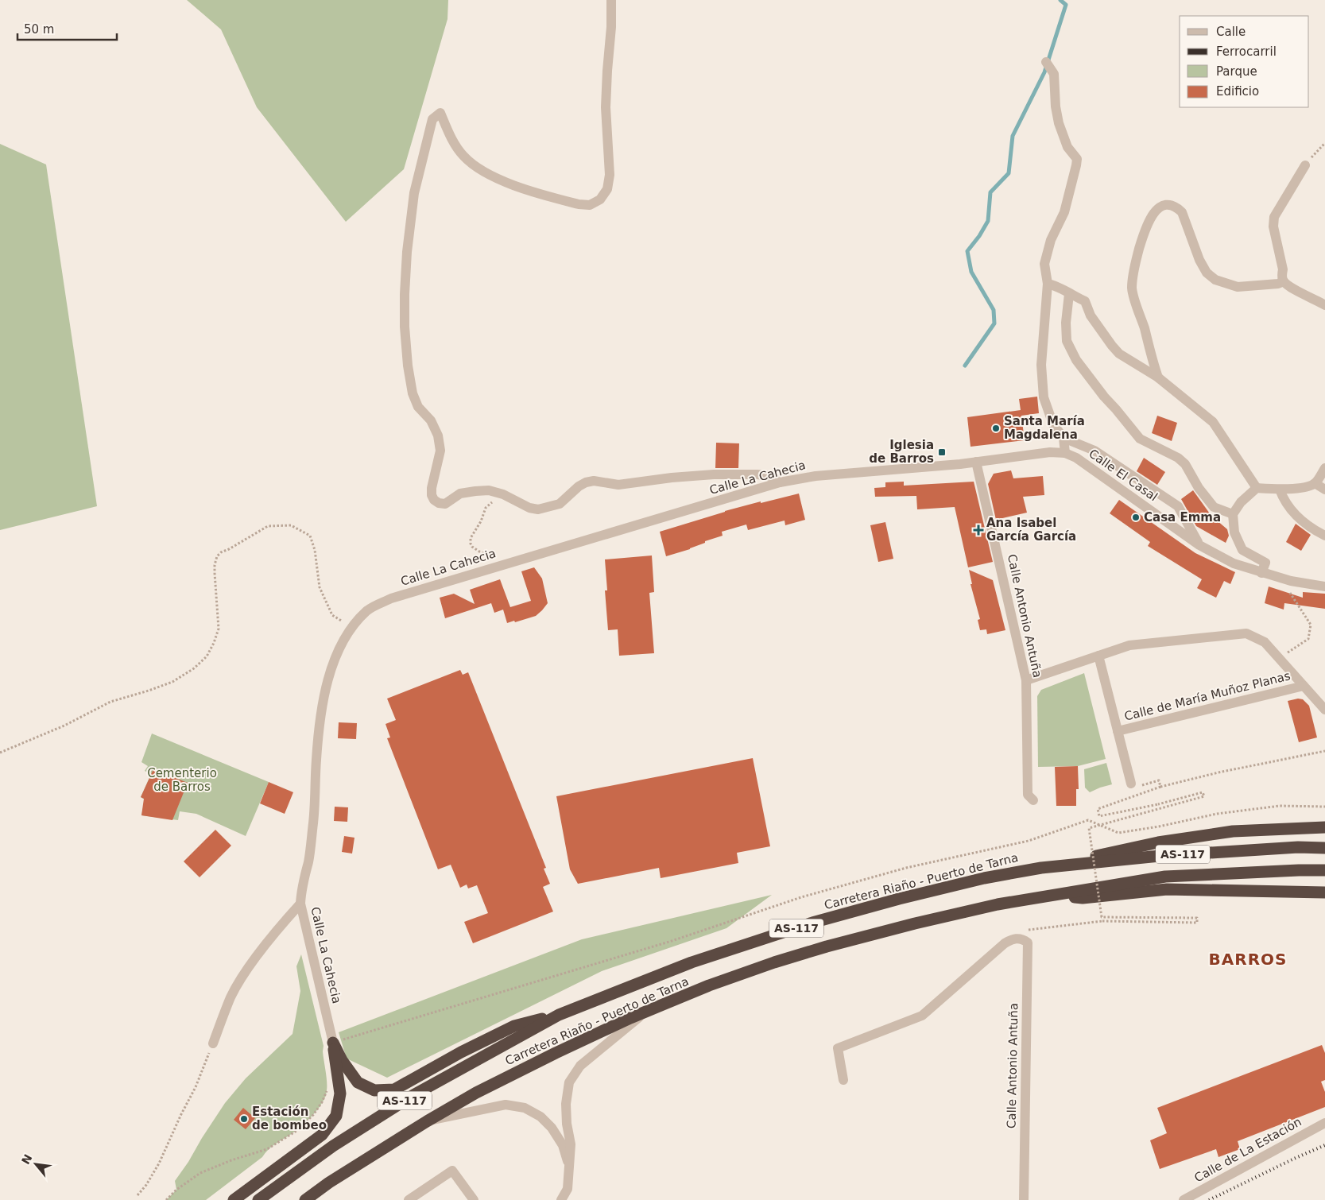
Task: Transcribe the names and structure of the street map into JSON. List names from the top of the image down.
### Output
{
  "streets": {
    "highway": ["AS-117", "Carretera Riaño - Puerto de Tarna"],
    "street": [
      "Calle El Casal",
      "Calle La Cahecia",
      "Calle Antonio Antuña",
      "Calle de María Muñoz Planas",
      "Calle de La Estación"
    ]
  },
  "crossings": [
    ["Calle El Casal", "Calle La Cahecia"],
    ["Calle El Casal", "Calle Antonio Antuña"],
    ["Calle La Cahecia", "Calle Antonio Antuña"]
  ],
  "districts": ["BARROS"],
  "parks": ["Cementerio de Barros"],
  "places": {
    "other": ["Santa María Magdalena", "Casa Emma", "Estación de bombeo"],
    "transit": ["Iglesia de Barros"],
    "health": ["Ana Isabel García García"]
  },
  "legend": [
    "Calle",
    "Ferrocarril",
    "Parque",
    "Edificio"
  ],
  "scale_bar": "50 m",
  "north": "top left"
}
